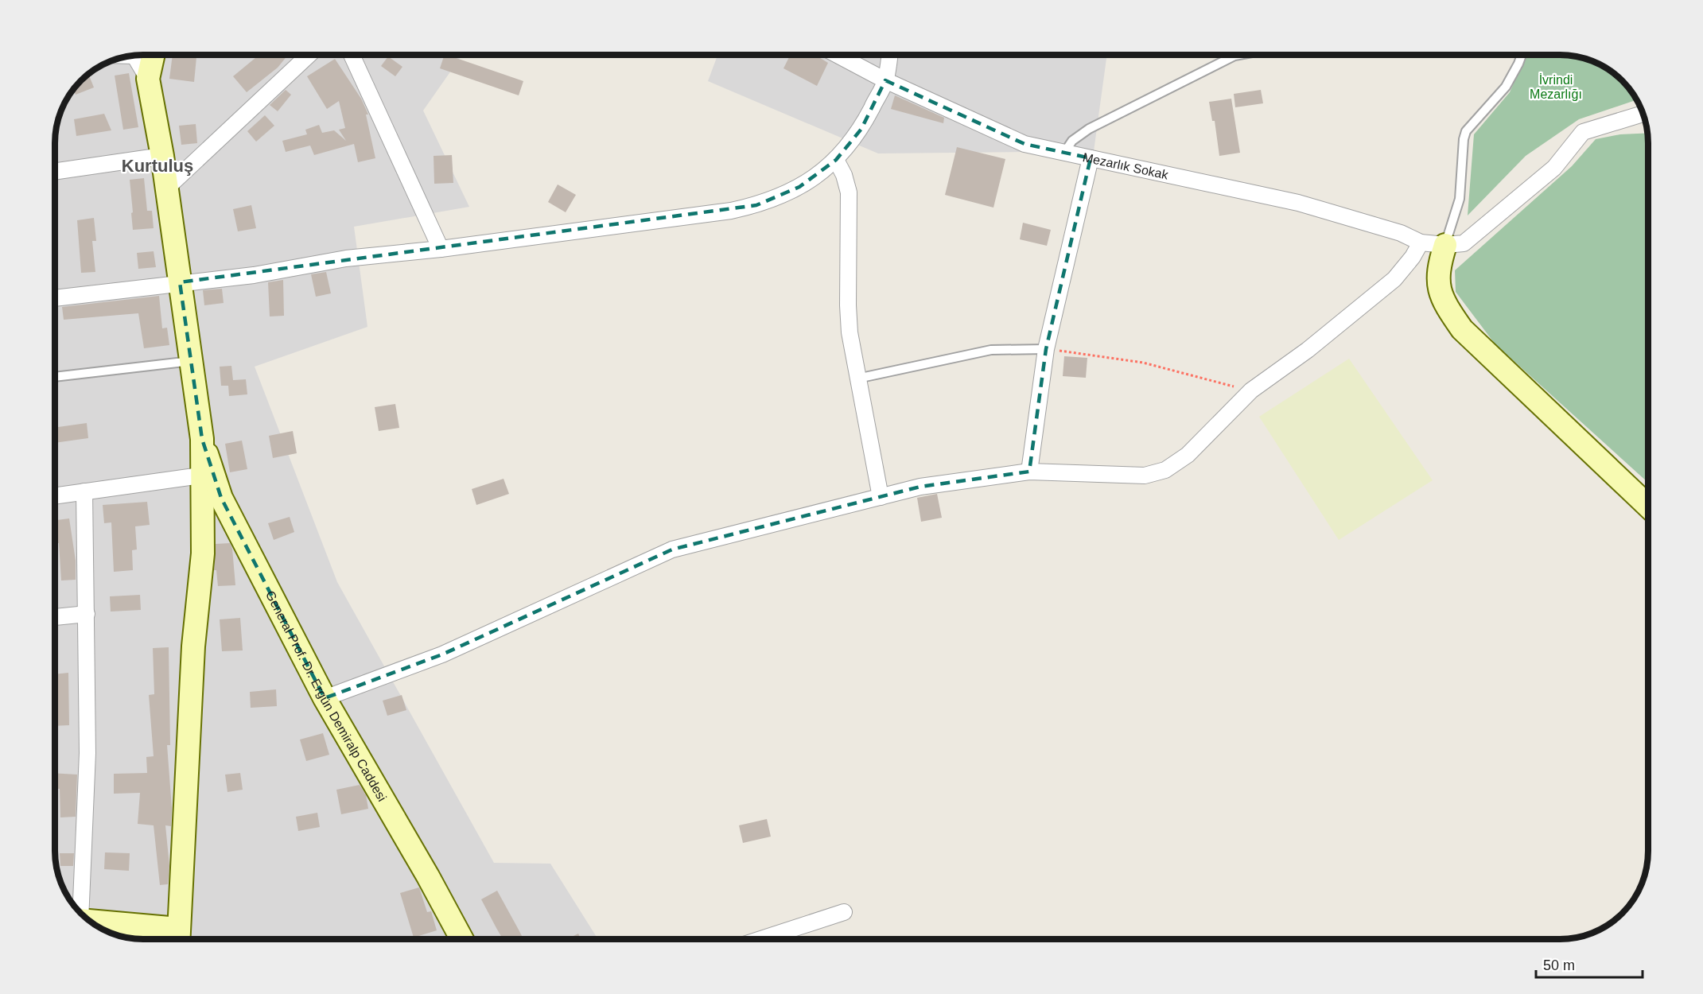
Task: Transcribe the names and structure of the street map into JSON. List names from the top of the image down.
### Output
{
  "streets": {
    "street": ["Mezarlık Sokak", "General Prof. Dr. Ergün Demiralp Caddesi"]
  },
  "districts": ["Kurtuluş"],
  "parks": ["İvrindi Mezarlığı"],
  "scale_bar": "50 m"
}
